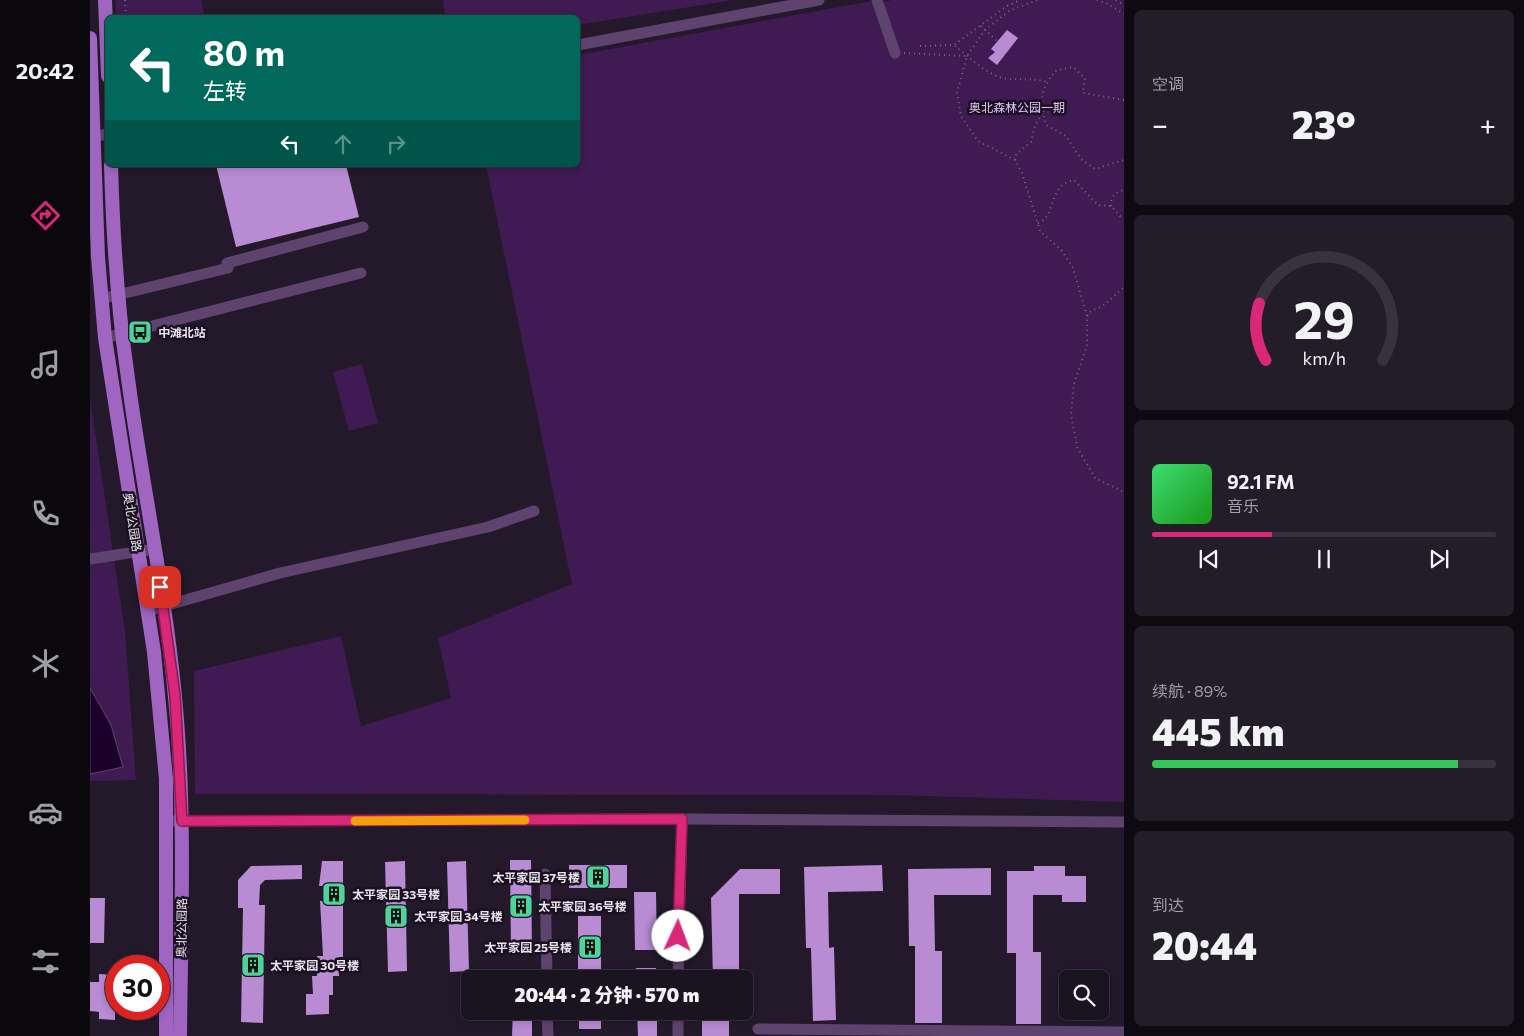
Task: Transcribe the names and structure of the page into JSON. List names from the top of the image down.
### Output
{
  "streets": {
    "main road": ["奥北公园路"]
  },
  "parks": ["奥北森林公园一期"],
  "places": {
    "bus stop": ["中滩北站"],
    "building": [
      "太平家园 37号楼",
      "太平家园 33号楼",
      "太平家园 36号楼",
      "太平家园 34号楼",
      "太平家园 25号楼",
      "太平家园 30号楼"
    ]
  },
  "page": {
    "tabs": "20:42",
    "tile": [
      "空调",
      ["续航 · 89%", "445 km"],
      ["到达", "20:44"]
    ],
    "turn": ["80 m", "左转"],
    "heat": ["−", "23°", "+"],
    "song": ["92.1 FM", "音乐"],
    "limit": "30",
    "trip": "20:44 · 2 分钟 · 570 m",
    "gauge": ["29", "km/h"]
  }
}
